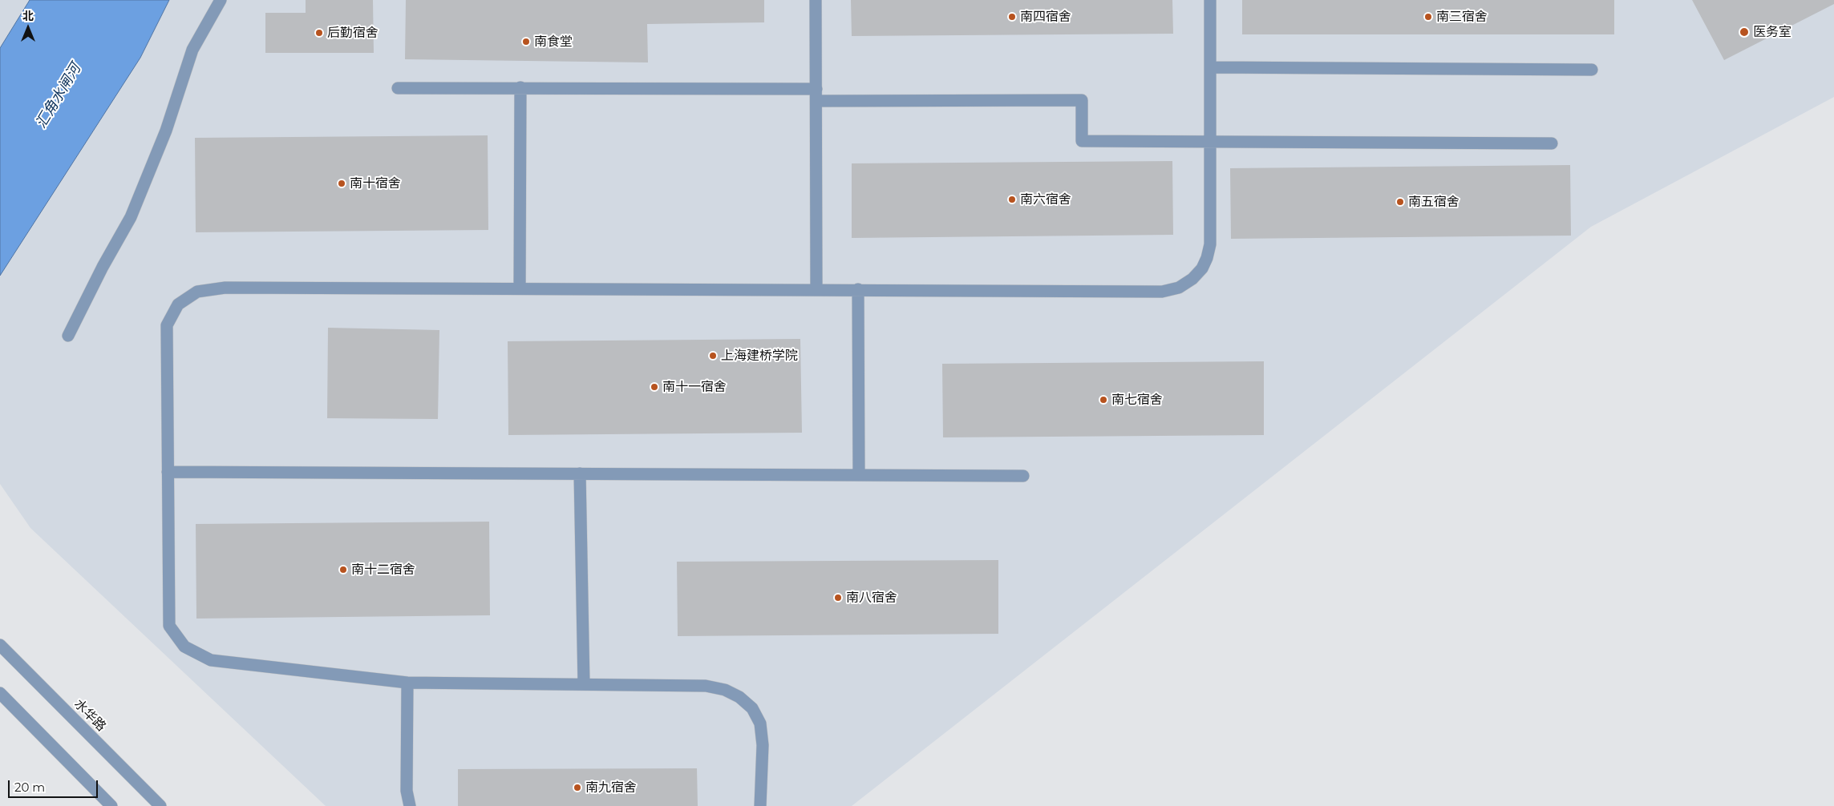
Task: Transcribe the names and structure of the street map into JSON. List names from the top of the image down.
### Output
{
  "streets": {
    "street": ["水华路"]
  },
  "water": ["汇角水闸河"],
  "places": [
    "南四宿舍",
    "南三宿舍",
    "医务室",
    "后勤宿舍",
    "南食堂",
    "南十宿舍",
    "南六宿舍",
    "南五宿舍",
    "上海建桥学院",
    "南十一宿舍",
    "南七宿舍",
    "南十二宿舍",
    "南八宿舍",
    "南九宿舍"
  ],
  "scale_bar": "20 m",
  "north": "top"
}
